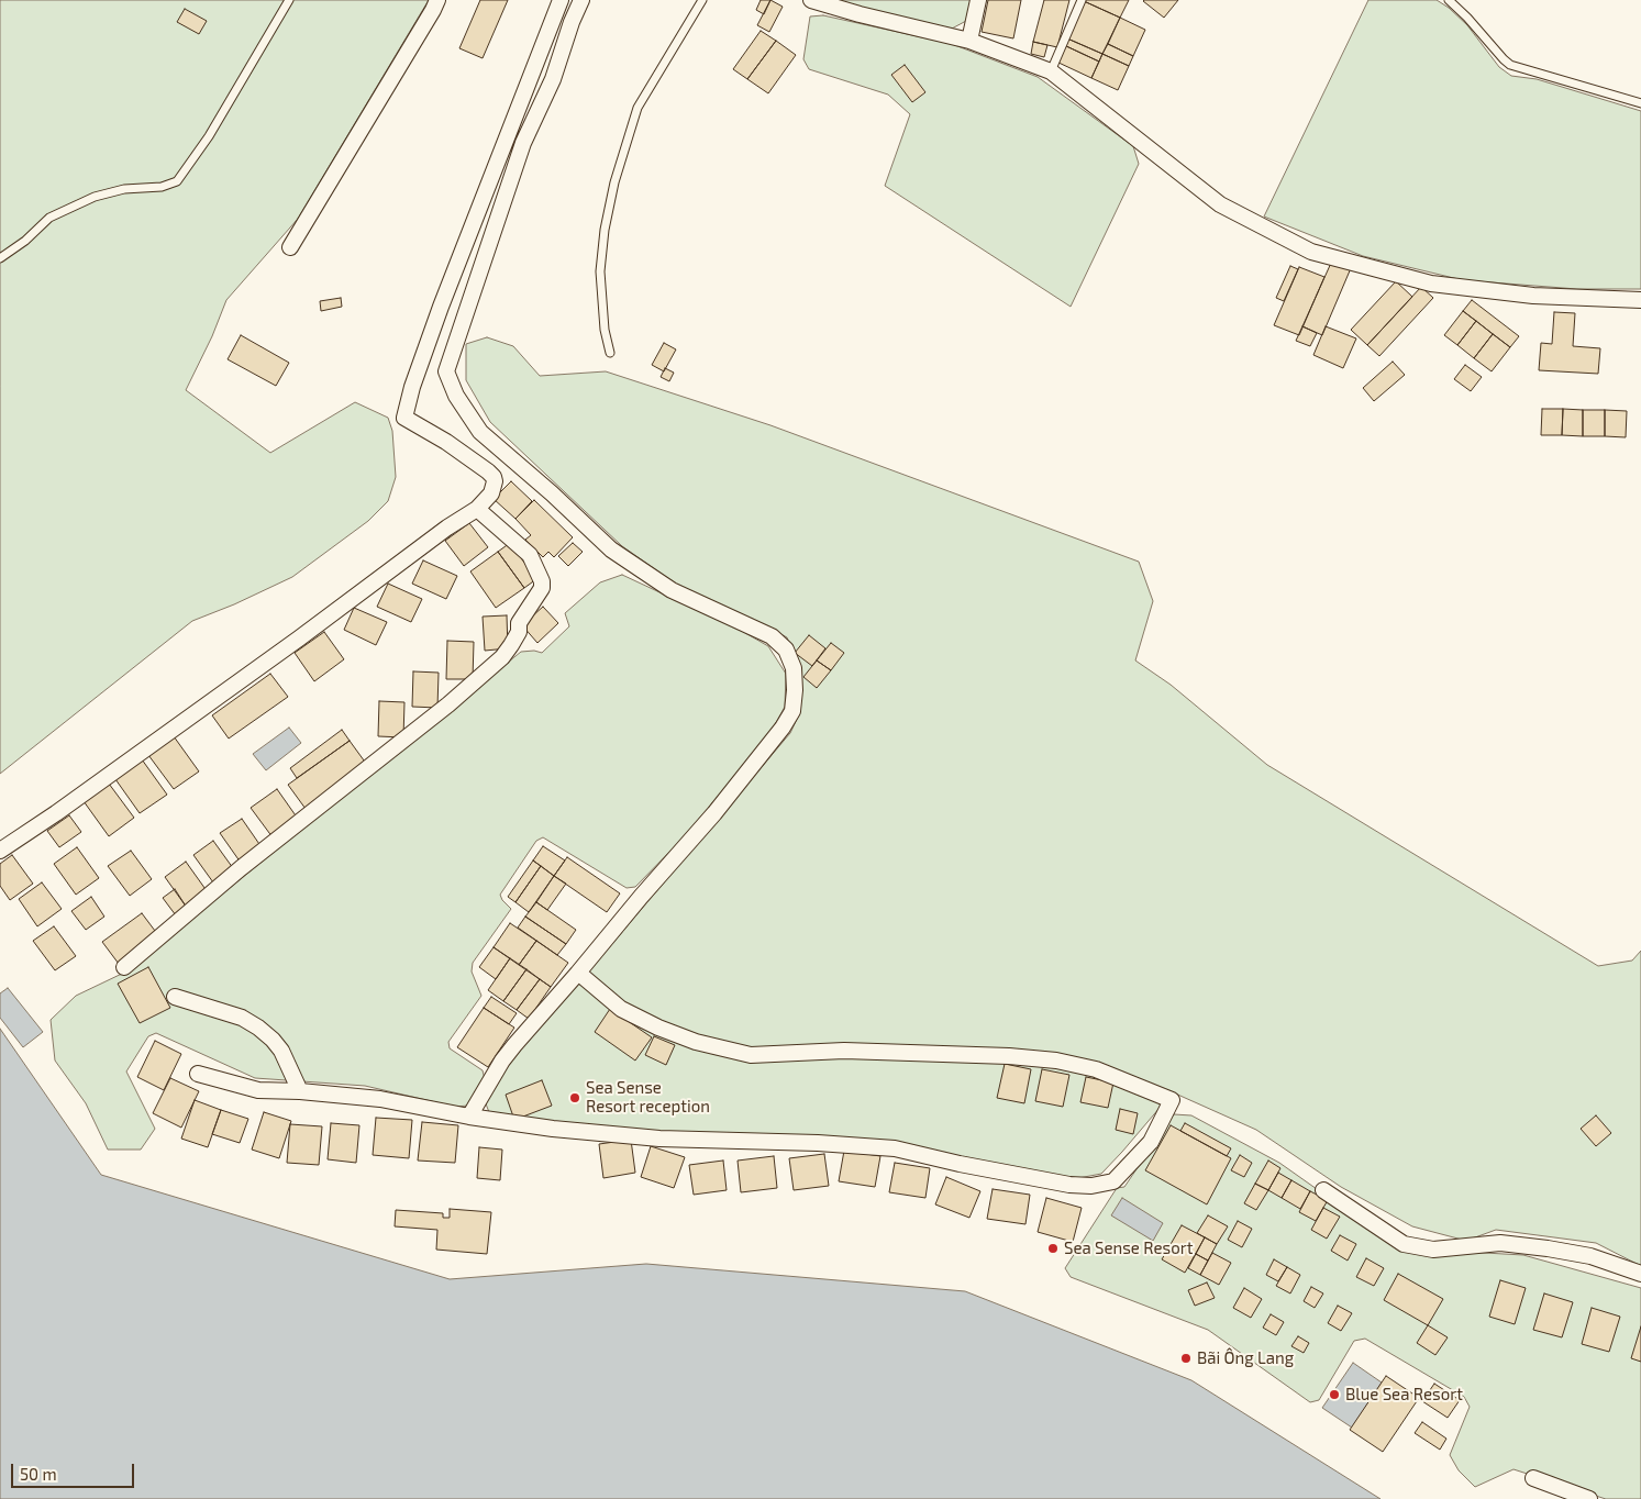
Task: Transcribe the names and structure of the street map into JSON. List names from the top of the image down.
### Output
{
  "places": [
    "Sea Sense Resort reception",
    "Sea Sense Resort",
    "Bãi Ông Lang",
    "Blue Sea Resort"
  ],
  "scale_bar": "50 m"
}
